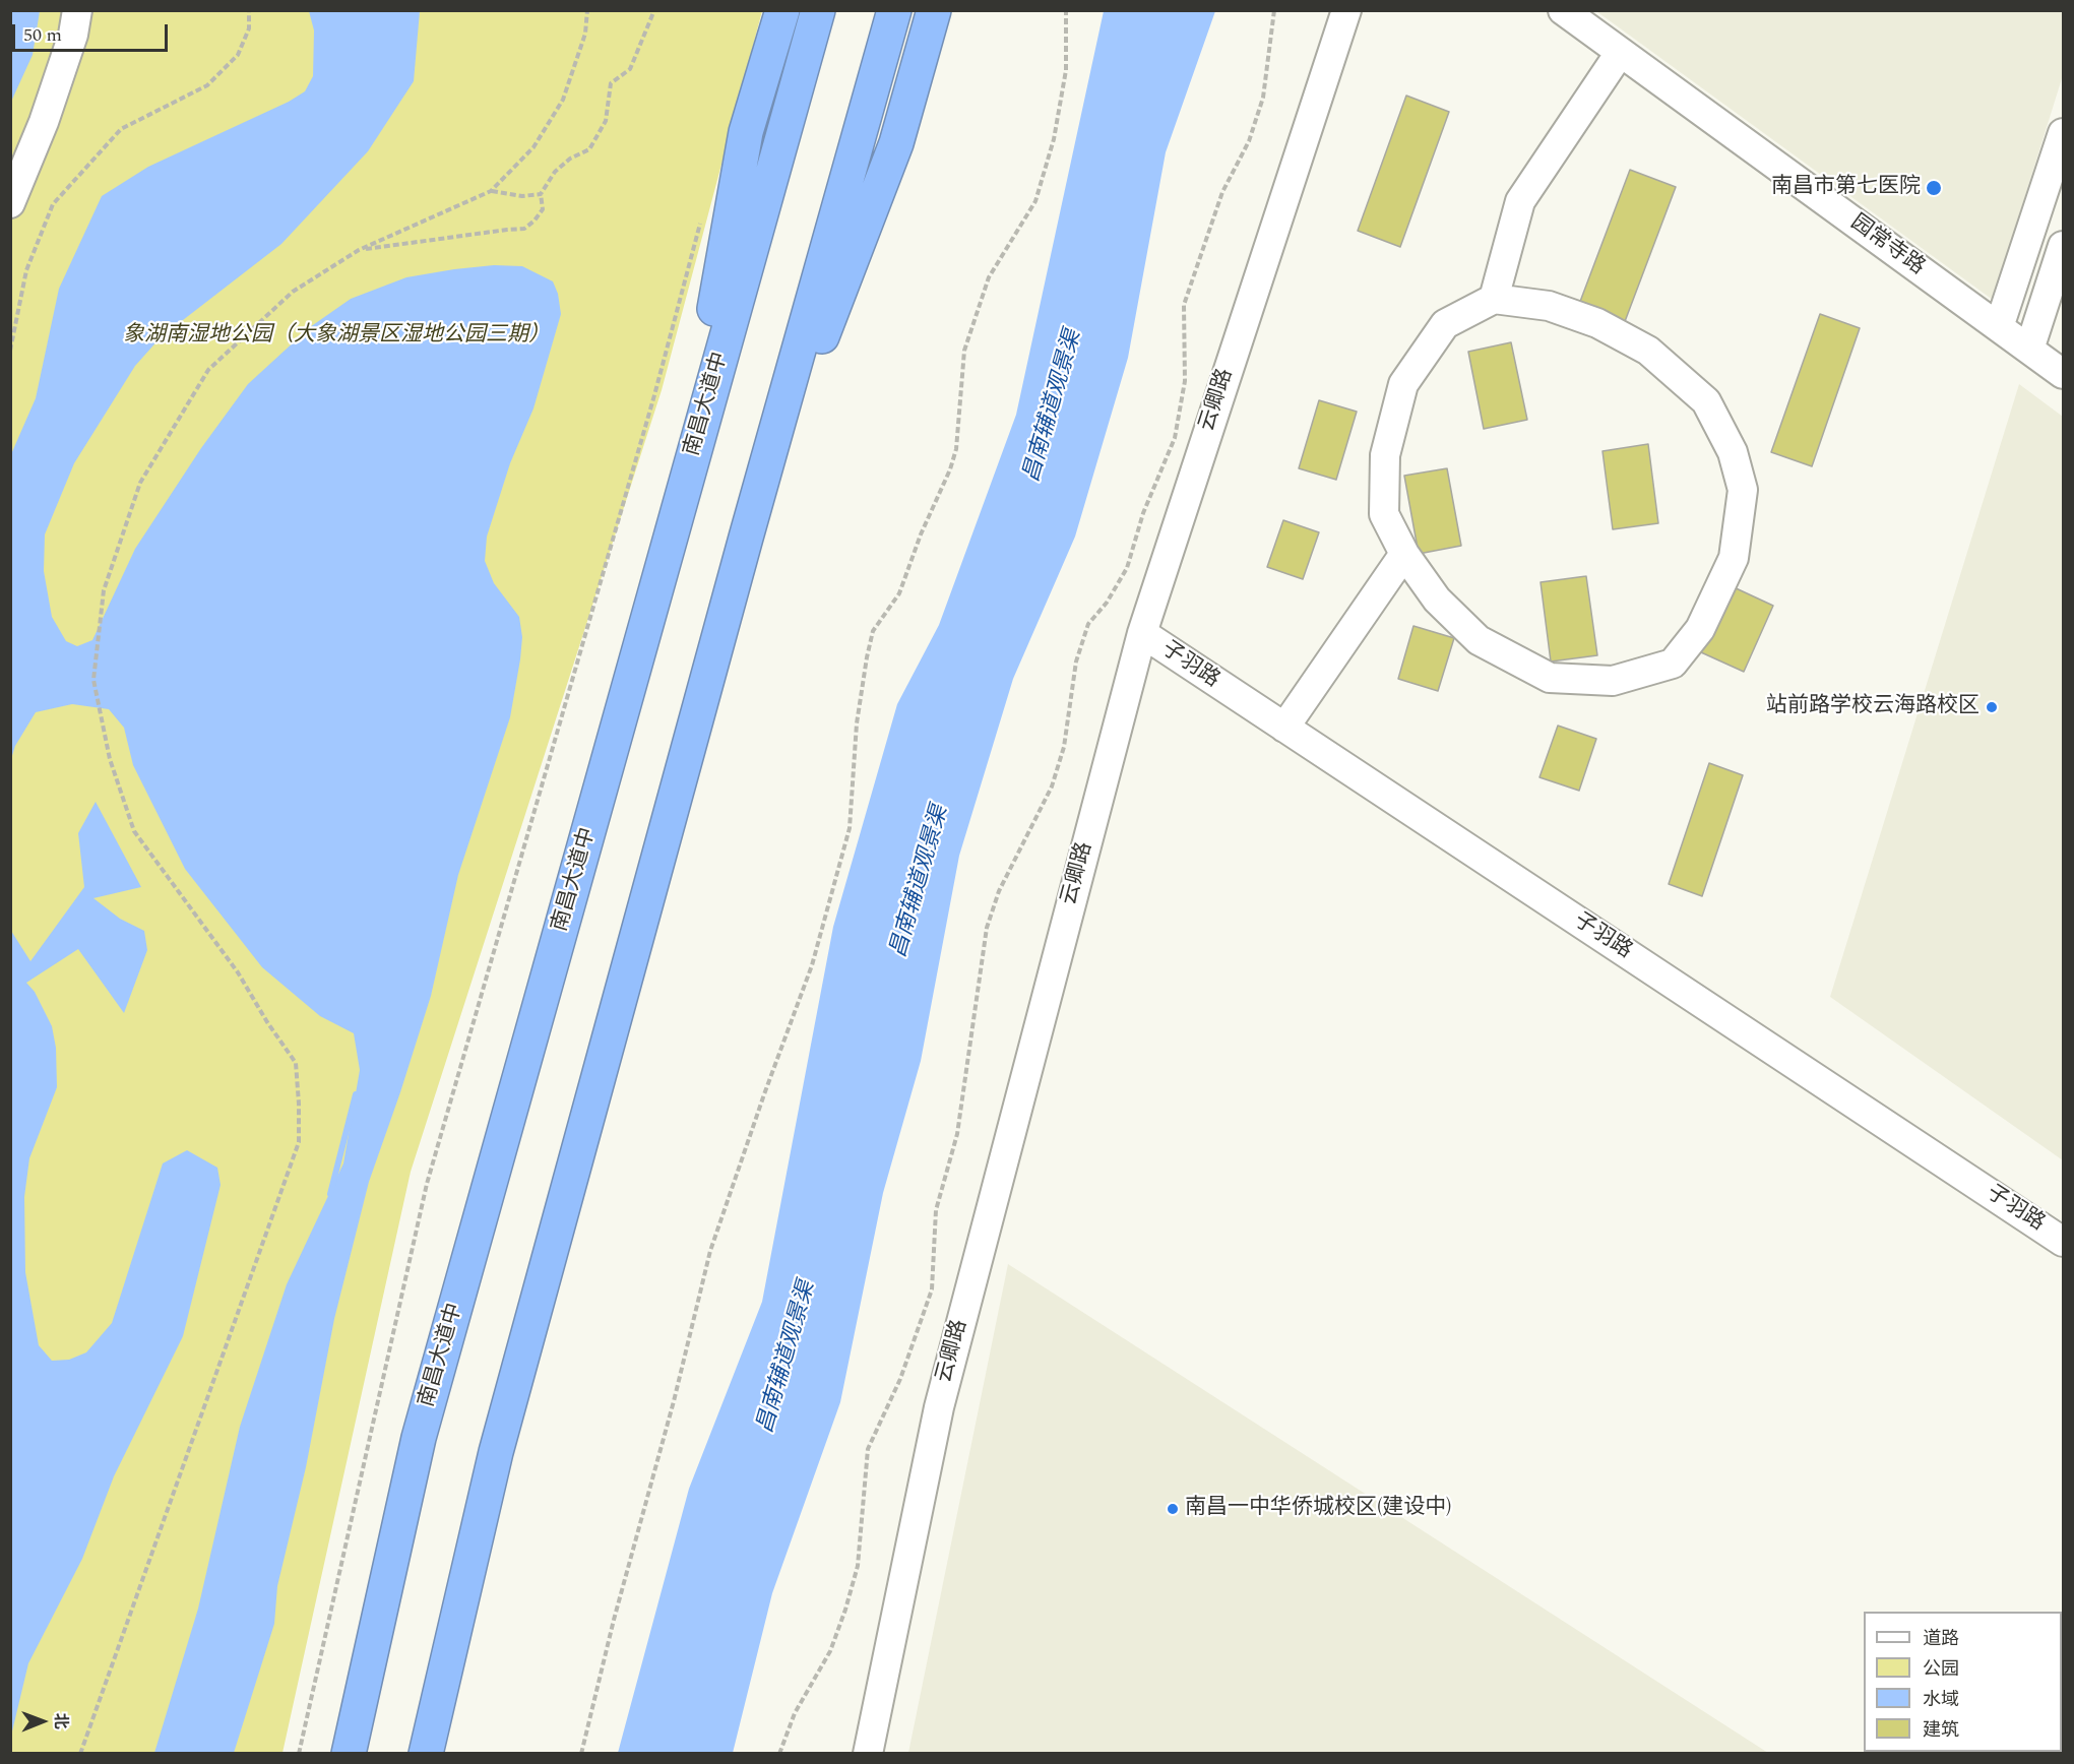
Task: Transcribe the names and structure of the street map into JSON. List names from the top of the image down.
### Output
{
  "streets": {
    "highway": ["南昌大道中"],
    "street": ["园常寺路", "云卿路", "子羽路"]
  },
  "crossings": [
    ["云卿路", "子羽路"]
  ],
  "water": ["昌南辅道观景渠"],
  "parks": ["象湖南湿地公园（大象湖景区湿地公园三期）"],
  "places": ["南昌市第七医院", "站前路学校云海路校区", "南昌一中华侨城校区(建设中)"],
  "legend": [
    "道路",
    "公园",
    "水域",
    "建筑"
  ],
  "scale_bar": "50 m",
  "north": "right"
}
